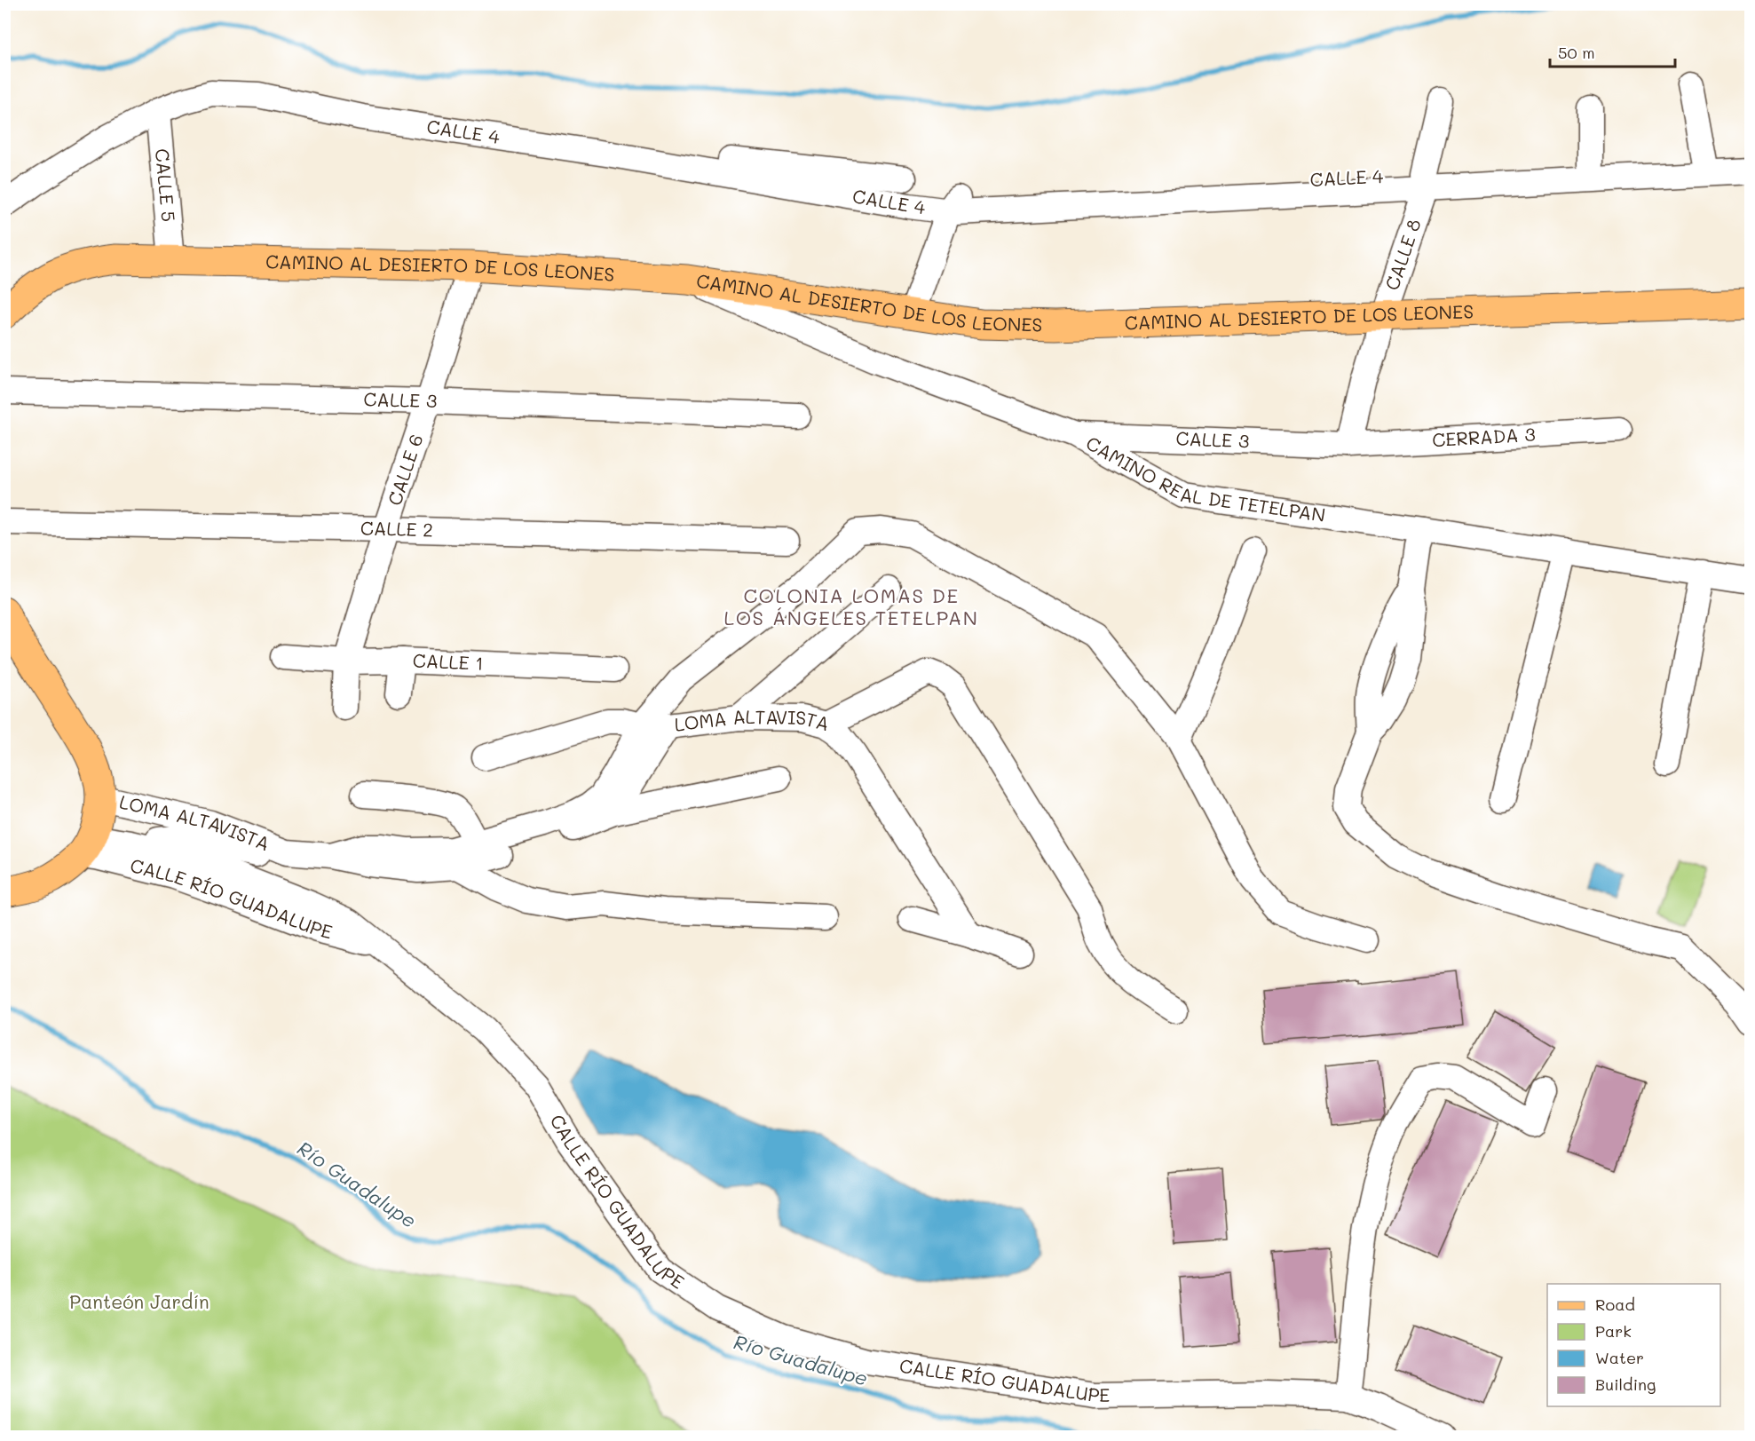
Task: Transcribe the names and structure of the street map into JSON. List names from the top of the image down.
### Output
{
  "streets": {
    "main road": ["CAMINO AL DESIERTO DE LOS LEONES"],
    "street": [
      "CALLE 4",
      "CALLE 5",
      "CALLE 8",
      "CALLE 3",
      "CERRADA 3",
      "CALLE 6",
      "CAMINO REAL DE TETELPAN",
      "CALLE 2",
      "CALLE 1",
      "LOMA ALTAVISTA",
      "CALLE RÍO GUADALUPE"
    ]
  },
  "crossings": [
    ["CALLE 4", "CALLE 5"],
    ["CALLE 4", "CALLE 8"],
    ["CALLE 5", "CAMINO AL DESIERTO DE LOS LEONES"],
    ["CALLE 8", "CAMINO AL DESIERTO DE LOS LEONES"],
    ["CALLE 8", "CALLE 3"],
    ["CALLE 8", "CERRADA 3"],
    ["CAMINO AL DESIERTO DE LOS LEONES", "CALLE 6"],
    ["CAMINO AL DESIERTO DE LOS LEONES", "CAMINO REAL DE TETELPAN"],
    ["CALLE 3", "CERRADA 3"],
    ["CALLE 3", "CALLE 6"],
    ["CALLE 3", "CAMINO REAL DE TETELPAN"],
    ["CALLE 6", "CALLE 2"],
    ["CALLE 6", "CALLE 1"],
    ["LOMA ALTAVISTA", "CALLE RÍO GUADALUPE"]
  ],
  "districts": ["COLONIA LOMAS DE LOS ÁNGELES TETELPAN"],
  "water": ["Río Guadalupe"],
  "parks": ["Panteón Jardín"],
  "legend": [
    "Road",
    "Park",
    "Water",
    "Building"
  ],
  "scale_bar": "50 m"
}
